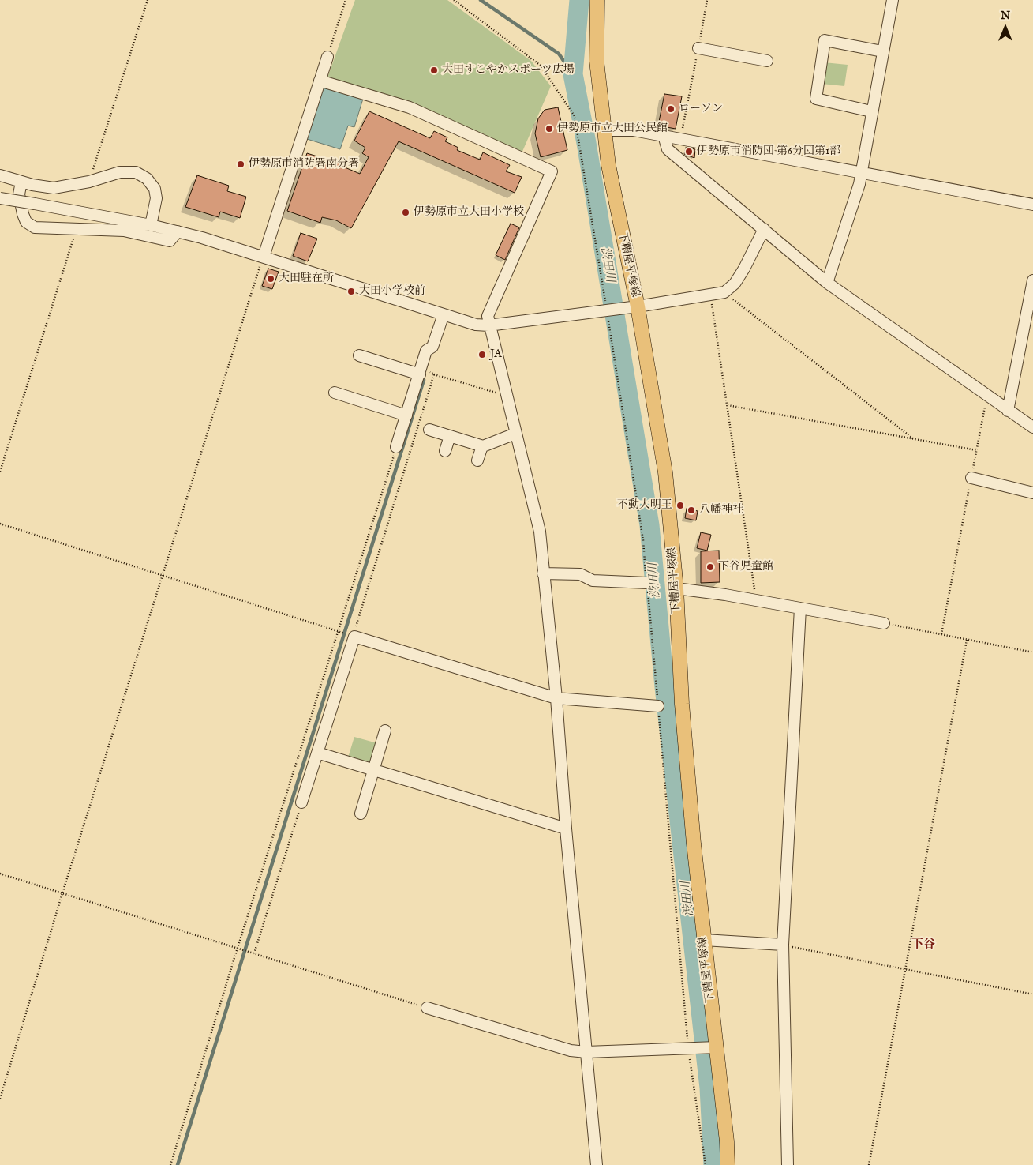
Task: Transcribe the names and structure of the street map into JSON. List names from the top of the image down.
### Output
{
  "streets": {
    "main road": ["下糟屋平塚線"]
  },
  "districts": ["下谷"],
  "water": ["渋田川"],
  "places": [
    "大田すこやかスポーツ広場",
    "ローソン",
    "伊勢原市立大田公民館",
    "伊勢原市消防団 第6分団第1部",
    "伊勢原市消防署南分署",
    "伊勢原市立大田小学校",
    "大田駐在所",
    "大田小学校前",
    "JA",
    "不動大明王",
    "八幡神社",
    "下谷児童館"
  ],
  "north": "top"
}
